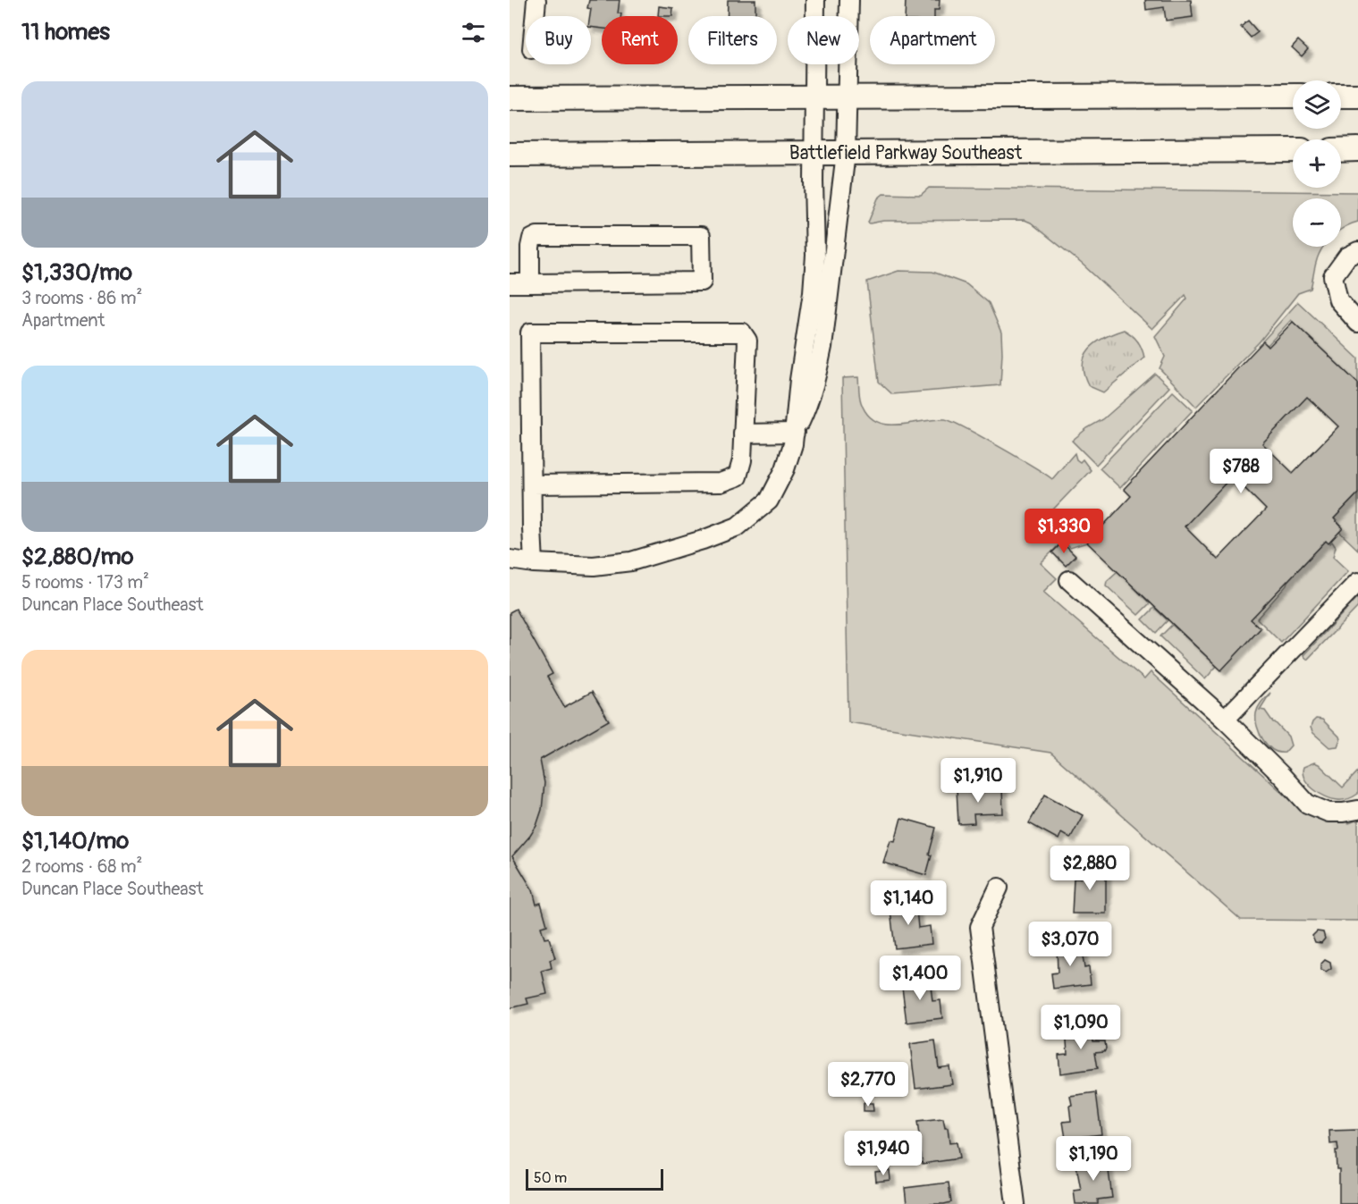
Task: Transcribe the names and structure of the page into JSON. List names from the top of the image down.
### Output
{
  "streets": {
    "main road": ["Battlefield Parkway Southeast"]
  },
  "scale_bar": "50 m",
  "page": {
    "heading": "11 homes",
    "chip": [
      "Buy",
      "Rent",
      "Filters",
      "New",
      "Apartment"
    ],
    "list": [
      {
        "name": "$1,330/mo",
        "note": "3 rooms · 86 m² · Apartment"
      },
      {
        "name": "$2,880/mo",
        "note": "5 rooms · 173 m² · Duncan Place Southeast"
      },
      {
        "name": "$1,140/mo",
        "note": "2 rooms · 68 m² · Duncan Place Southeast"
      }
    ],
    "map_buttons": ["+", "−"],
    "price": [
      "$788",
      "$1,330",
      "$1,910",
      "$2,880",
      "$1,140",
      "$3,070",
      "$1,400",
      "$1,090",
      "$2,770",
      "$1,940",
      "$1,190"
    ],
    "scale": "50 m"
  }
}
